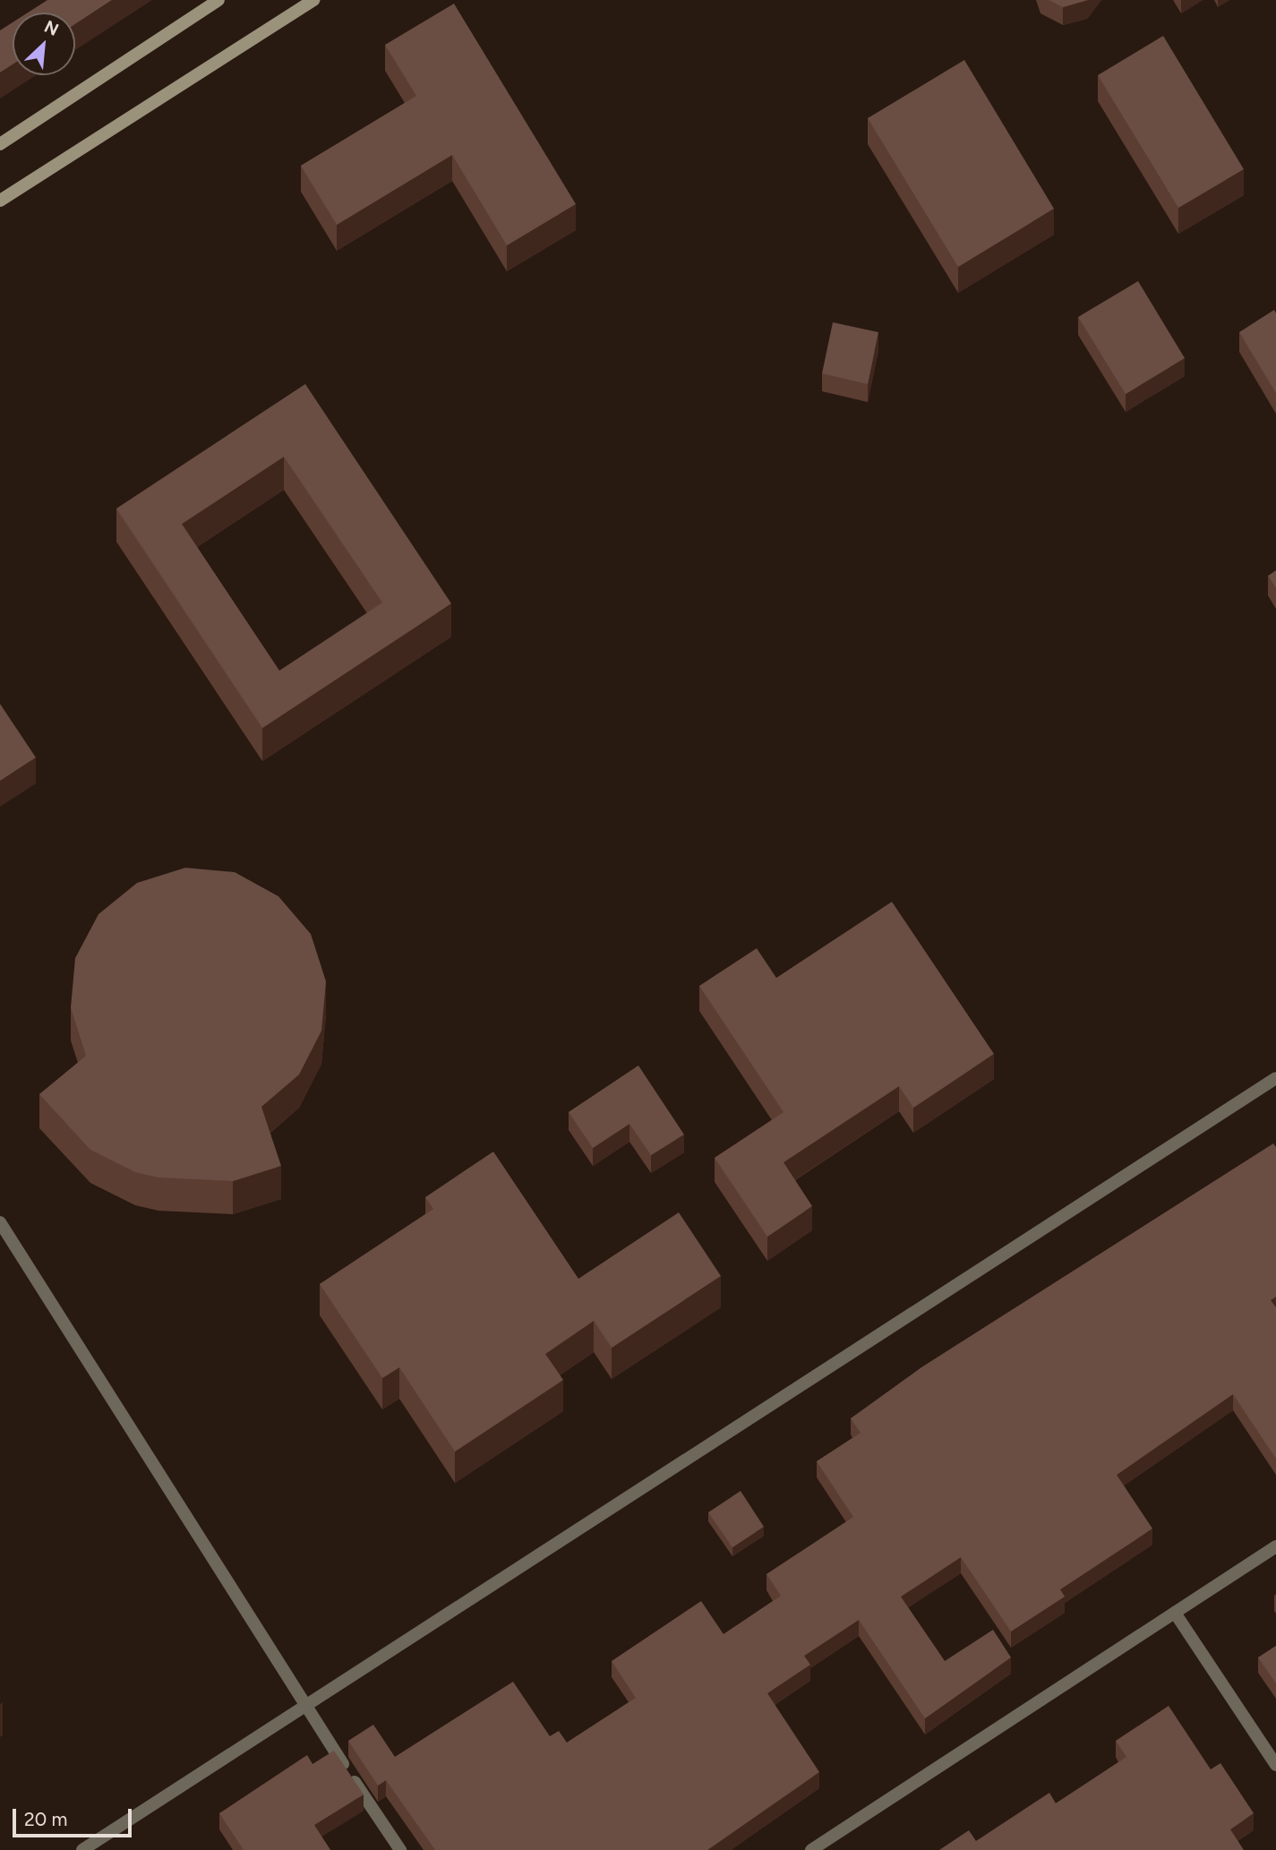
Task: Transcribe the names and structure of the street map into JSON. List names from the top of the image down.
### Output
{
  "scale_bar": "20 m",
  "north": "top right"
}
